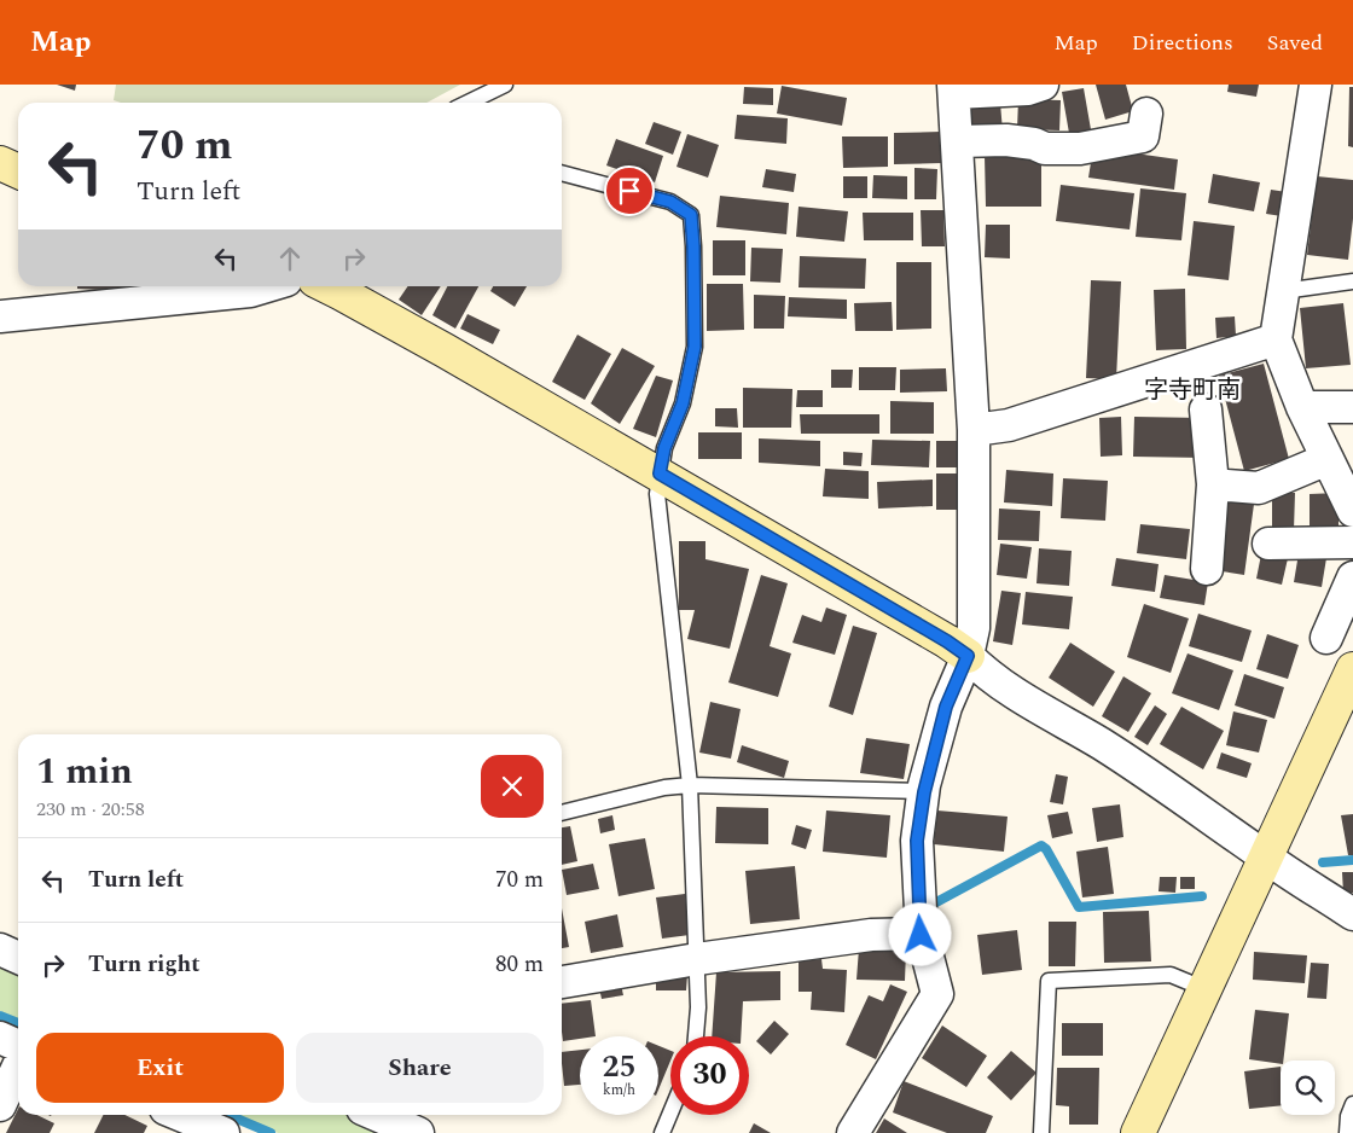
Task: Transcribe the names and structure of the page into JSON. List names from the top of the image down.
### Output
{
  "districts": ["字寺町南"],
  "page": {
    "header": "Map",
    "nav": ["Map", "Directions", "Saved"],
    "turn": ["70 m", "Turn left"],
    "heading": ["1 min", "230 m · 20:58"],
    "list": [
      {
        "name": "Turn left",
        "value": "70 m"
      },
      {
        "name": "Turn right",
        "value": "80 m"
      }
    ],
    "buttons": ["Exit", "Share"],
    "speed": "25 km/h",
    "limit": "30"
  }
}
